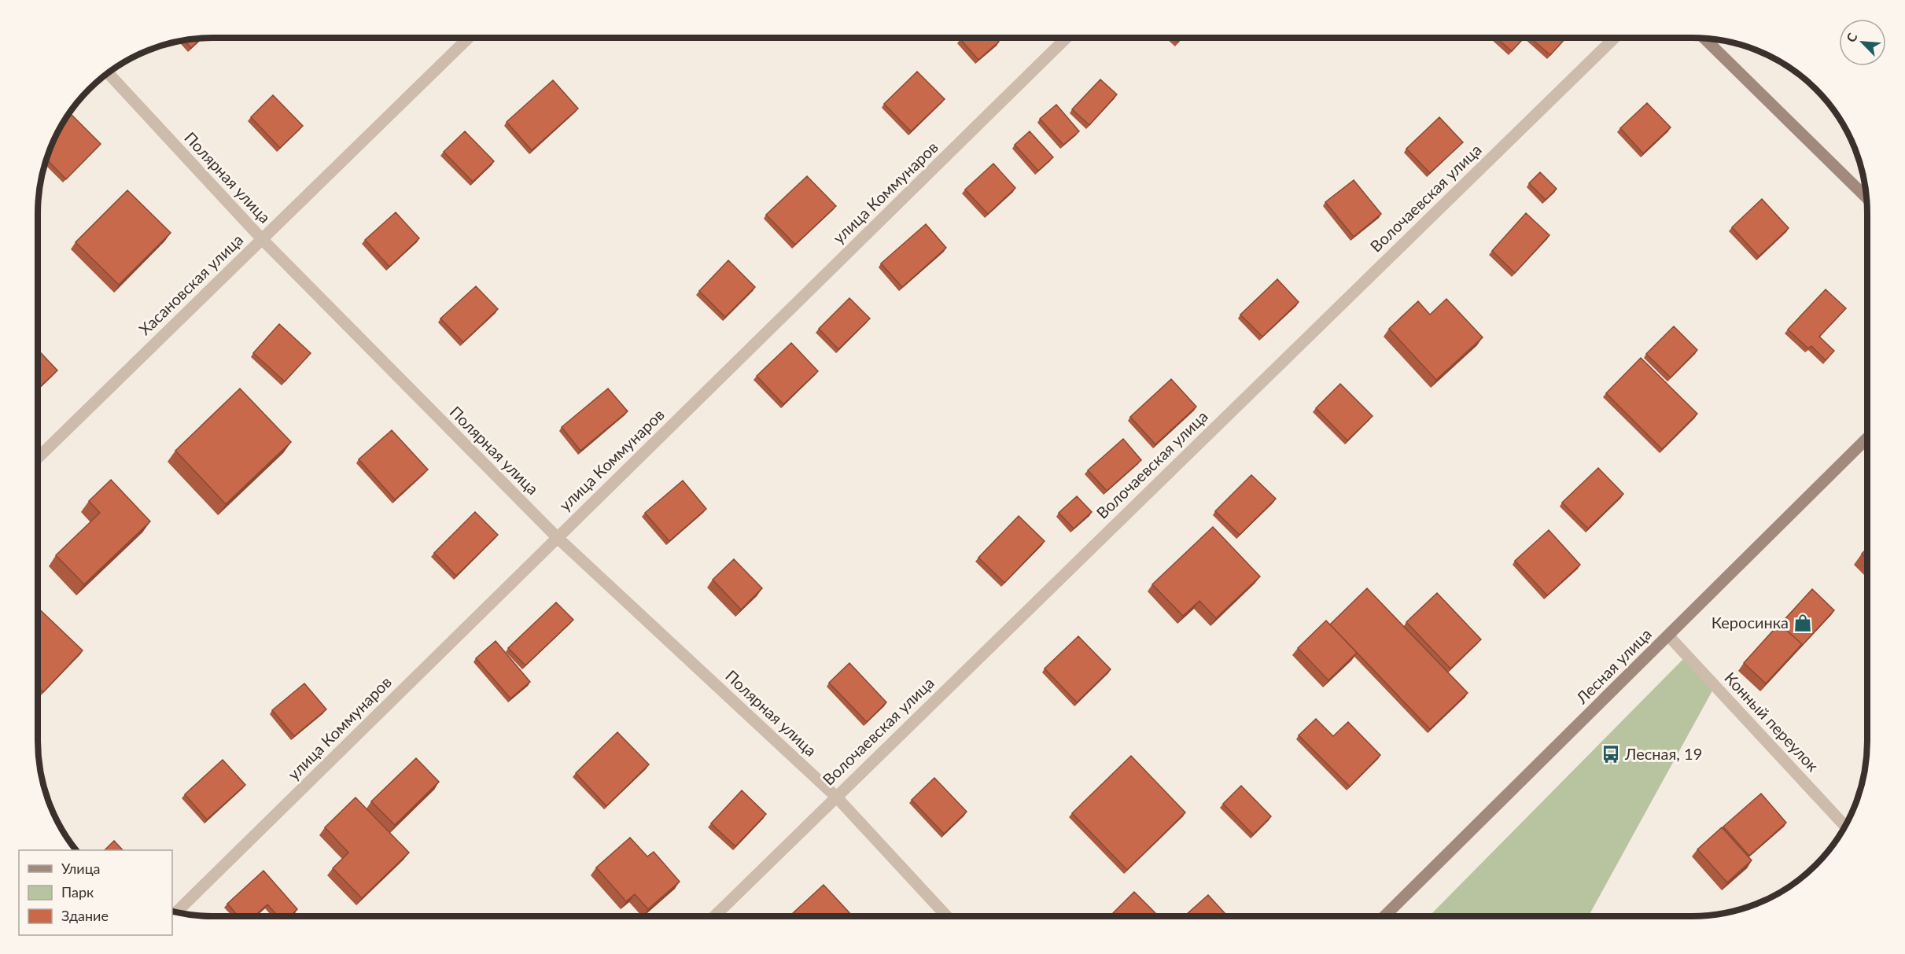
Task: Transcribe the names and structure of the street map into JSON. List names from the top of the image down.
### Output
{
  "streets": {
    "street": [
      "Полярная улица",
      "улица Коммунаров",
      "Волочаевская улица",
      "Хасановская улица",
      "Лесная улица",
      "Конный переулок"
    ]
  },
  "crossings": [
    ["Полярная улица", "улица Коммунаров"],
    ["Полярная улица", "Волочаевская улица"],
    ["Полярная улица", "Хасановская улица"],
    ["Лесная улица", "Конный переулок"]
  ],
  "places": {
    "shop": ["Керосинка"],
    "bus stop": ["Лесная, 19"]
  },
  "legend": ["Улица", "Парк", "Здание"],
  "north": "top left"
}
